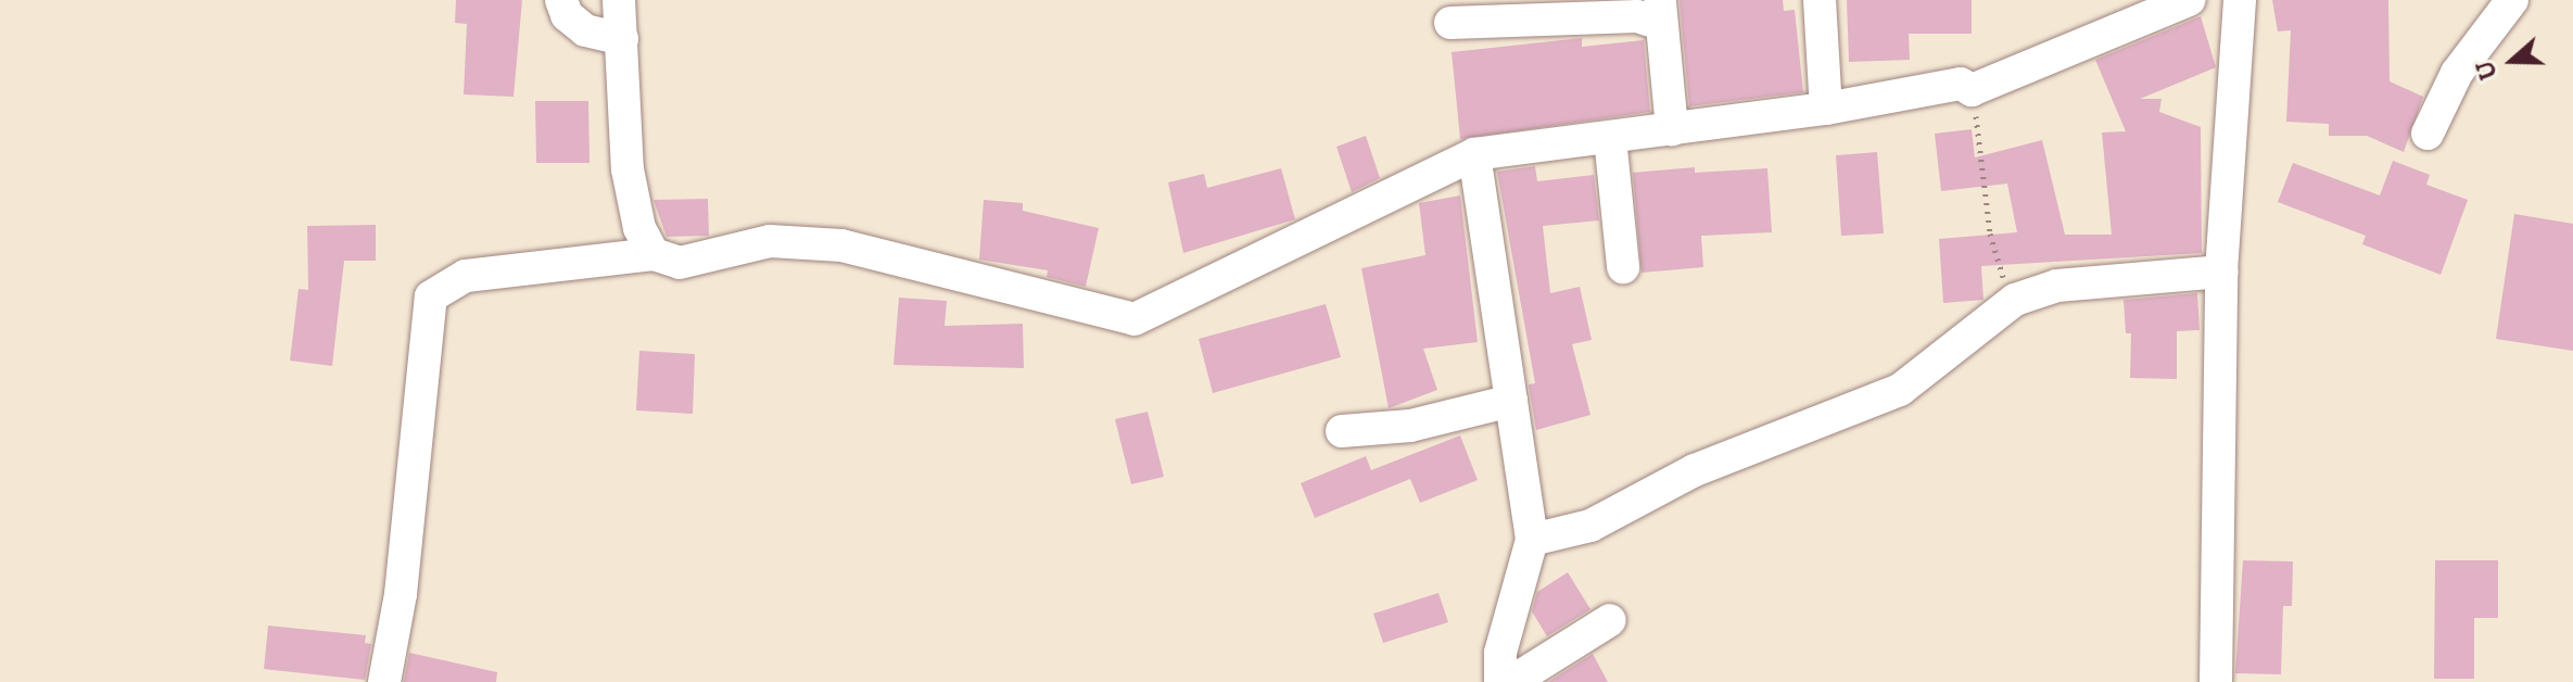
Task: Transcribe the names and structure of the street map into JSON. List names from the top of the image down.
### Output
{
  "north": "left"
}
